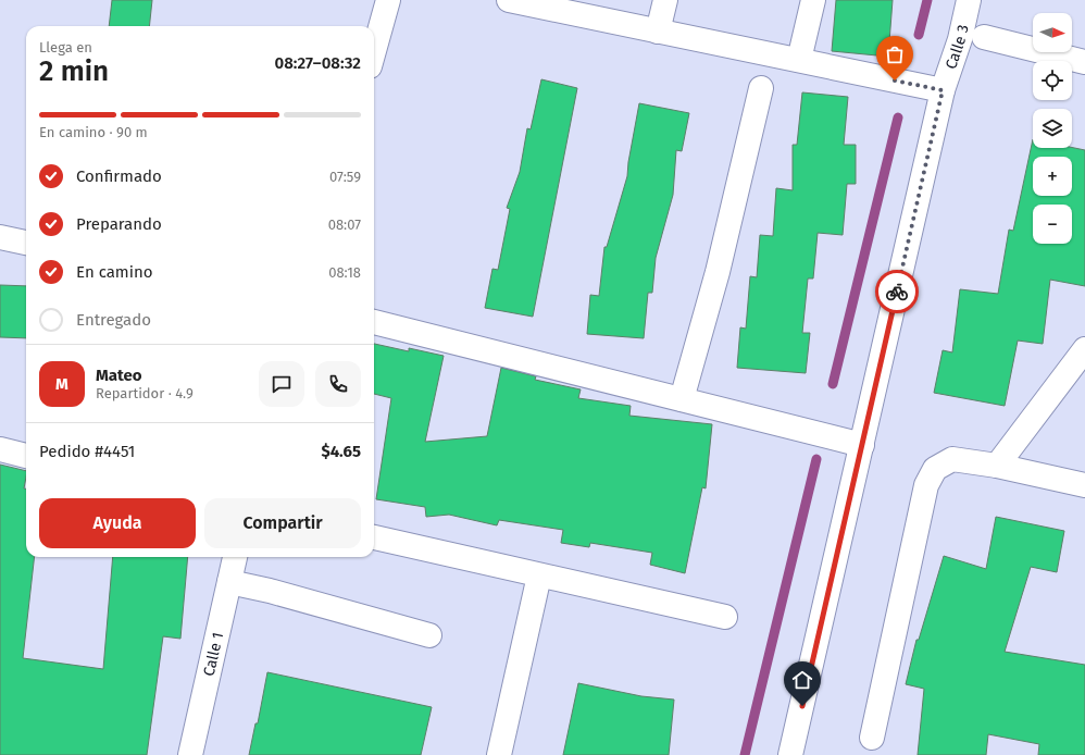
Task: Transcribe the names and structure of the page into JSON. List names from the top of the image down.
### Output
{
  "streets": {
    "street": ["Calle 3", "Calle 1"]
  },
  "north": "right",
  "page": {
    "map_buttons": ["+", "−"],
    "heading": ["2 min", "Llega en", "08:27–08:32"],
    "panel": [
      "Mateo",
      "Repartidor · 4.9",
      "Pedido #4451",
      "$4.65"
    ],
    "bar": "En camino · 90 m",
    "list": [
      ["Confirmado", "07:59"],
      ["Preparando", "08:07"],
      ["En camino", "08:18"],
      "Entregado"
    ],
    "round": "M",
    "buttons": ["Ayuda", "Compartir"]
  }
}
